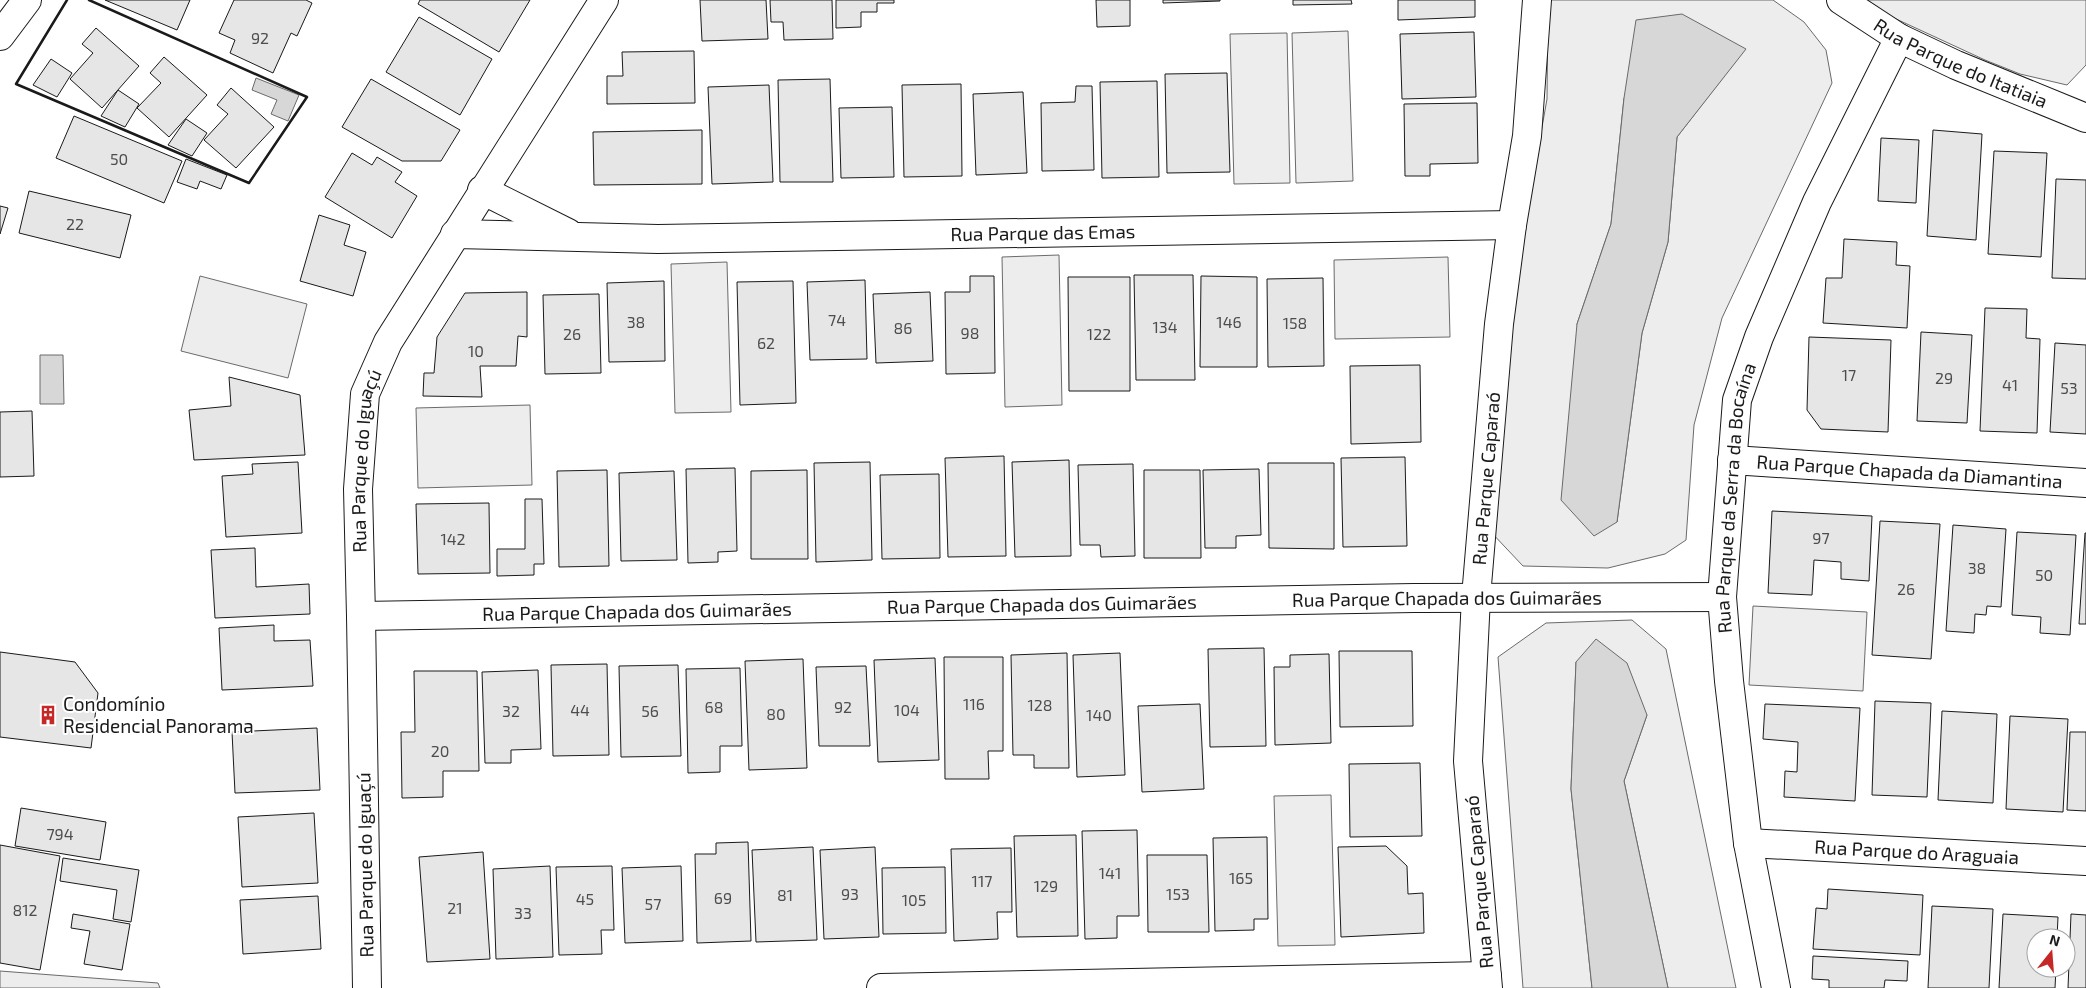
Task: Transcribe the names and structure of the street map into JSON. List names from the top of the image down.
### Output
{
  "streets": {
    "street": [
      "Rua Parque do Itatiaia",
      "Rua Parque das Emas",
      "Rua Parque do Iguaçú",
      "Rua Parque Chapada da Diamantina",
      "Rua Parque Caparaó",
      "Rua Parque da Serra da Bocaína",
      "Rua Parque Chapada dos Guimarães",
      "Rua Parque do Araguaia"
    ]
  },
  "crossings": [
    ["Rua Parque do Itatiaia", "Rua Parque da Serra da Bocaína"],
    ["Rua Parque das Emas", "Rua Parque do Iguaçú"],
    ["Rua Parque das Emas", "Rua Parque Caparaó"],
    ["Rua Parque do Iguaçú", "Rua Parque Chapada dos Guimarães"],
    ["Rua Parque Chapada da Diamantina", "Rua Parque da Serra da Bocaína"],
    ["Rua Parque Caparaó", "Rua Parque Chapada dos Guimarães"],
    ["Rua Parque da Serra da Bocaína", "Rua Parque Chapada dos Guimarães"],
    ["Rua Parque da Serra da Bocaína", "Rua Parque do Araguaia"]
  ],
  "places": {
    "building": ["Condomínio Residencial Panorama"]
  },
  "house_numbers": [
    "92",
    "50",
    "22",
    "74",
    "38",
    "146",
    "158",
    "134",
    "86",
    "98",
    "26",
    "122",
    "62",
    "10",
    "17",
    "29",
    "41",
    "53",
    "97",
    "142",
    "38",
    "50",
    "26",
    "116",
    "128",
    "68",
    "92",
    "44",
    "104",
    "32",
    "56",
    "80",
    "140",
    "20",
    "794",
    "141",
    "165",
    "117",
    "129",
    "93",
    "153",
    "81",
    "69",
    "45",
    "105",
    "57",
    "21",
    "812",
    "33"
  ],
  "north": "top"
}
